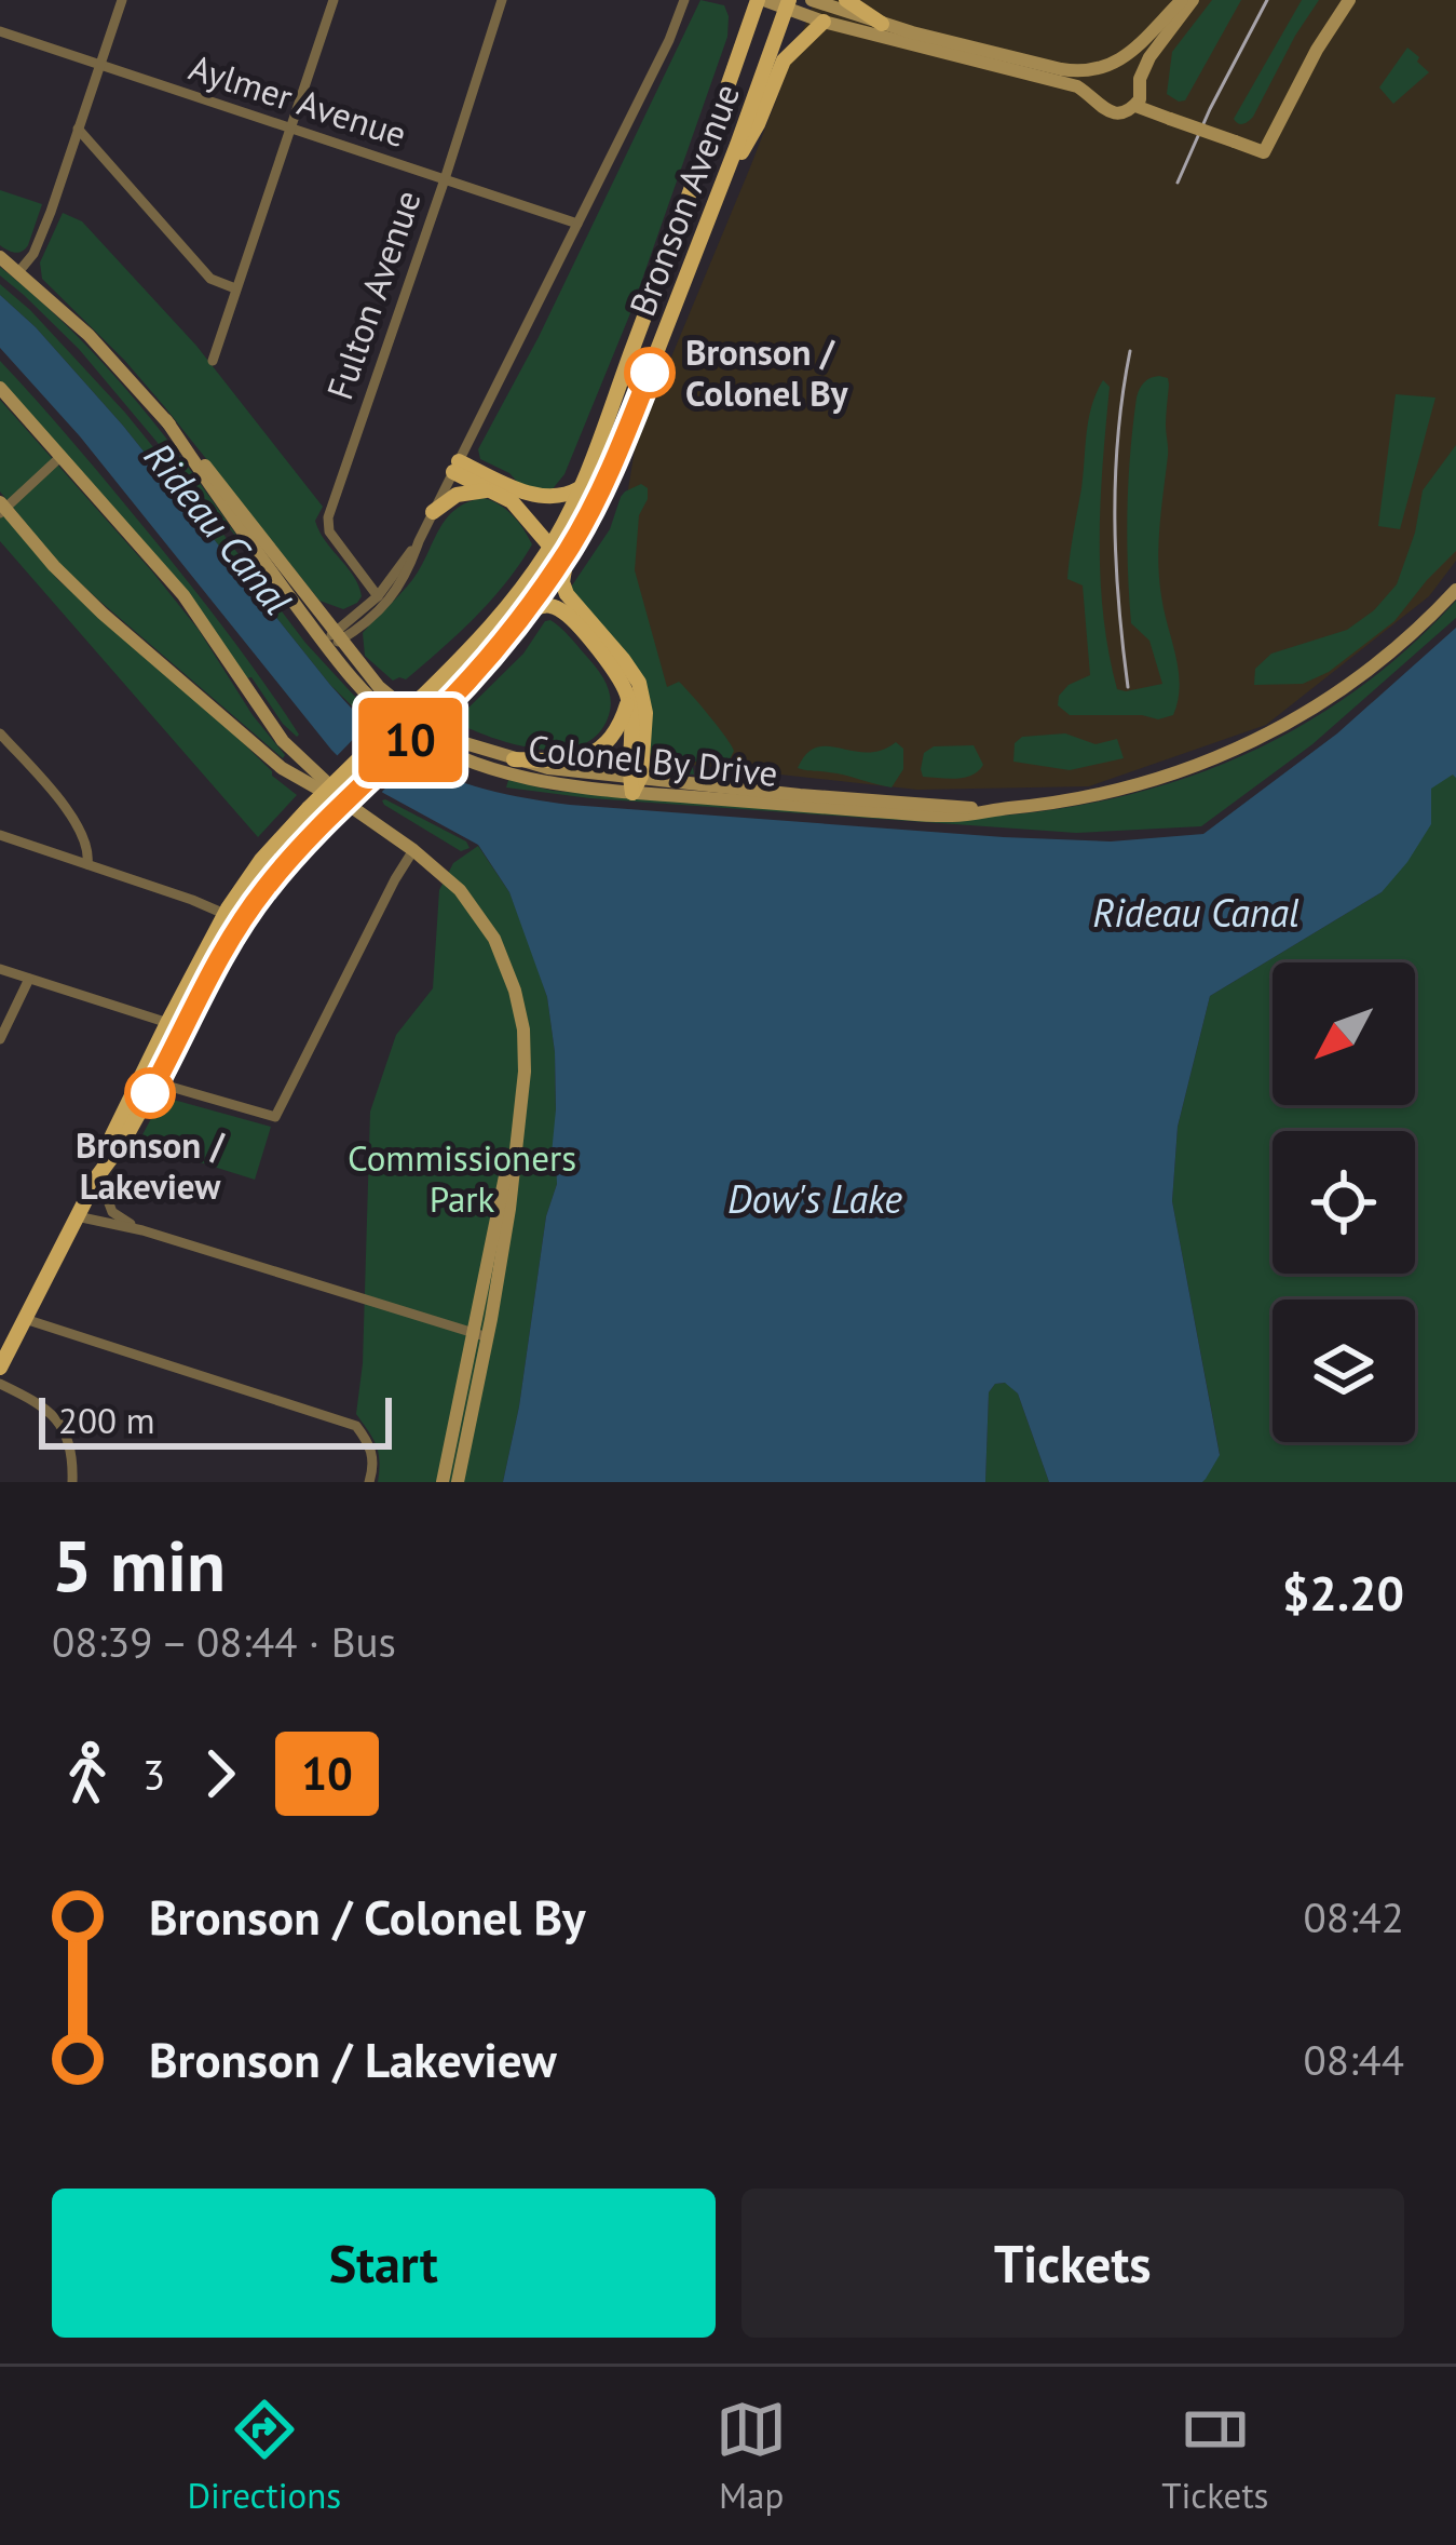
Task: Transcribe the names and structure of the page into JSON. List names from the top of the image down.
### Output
{
  "streets": {
    "main road": ["Bronson Avenue", "Colonel By Drive"],
    "street": ["Aylmer Avenue", "Fulton Avenue"]
  },
  "crossings": [
    ["Aylmer Avenue", "Fulton Avenue"]
  ],
  "water": ["Rideau Canal", "Dow's Lake"],
  "parks": ["Commissioners Park"],
  "places": ["Bronson / Colonel By", "Bronson / Lakeview"],
  "lines": ["bus line 10"],
  "scale_bar": "200 m",
  "north": "bottom left",
  "page": {
    "on_map": "10",
    "scale": "200 m",
    "heading": ["5 min", "08:39 – 08:44 · Bus", "$2.20"],
    "legs": ["3", "10"],
    "list": [
      {
        "name": "Bronson / Colonel By",
        "value": "08:42"
      },
      {
        "name": "Bronson / Lakeview",
        "value": "08:44"
      }
    ],
    "buttons": ["Start", "Tickets"],
    "tabs": ["Directions", "Map", "Tickets"]
  }
}
